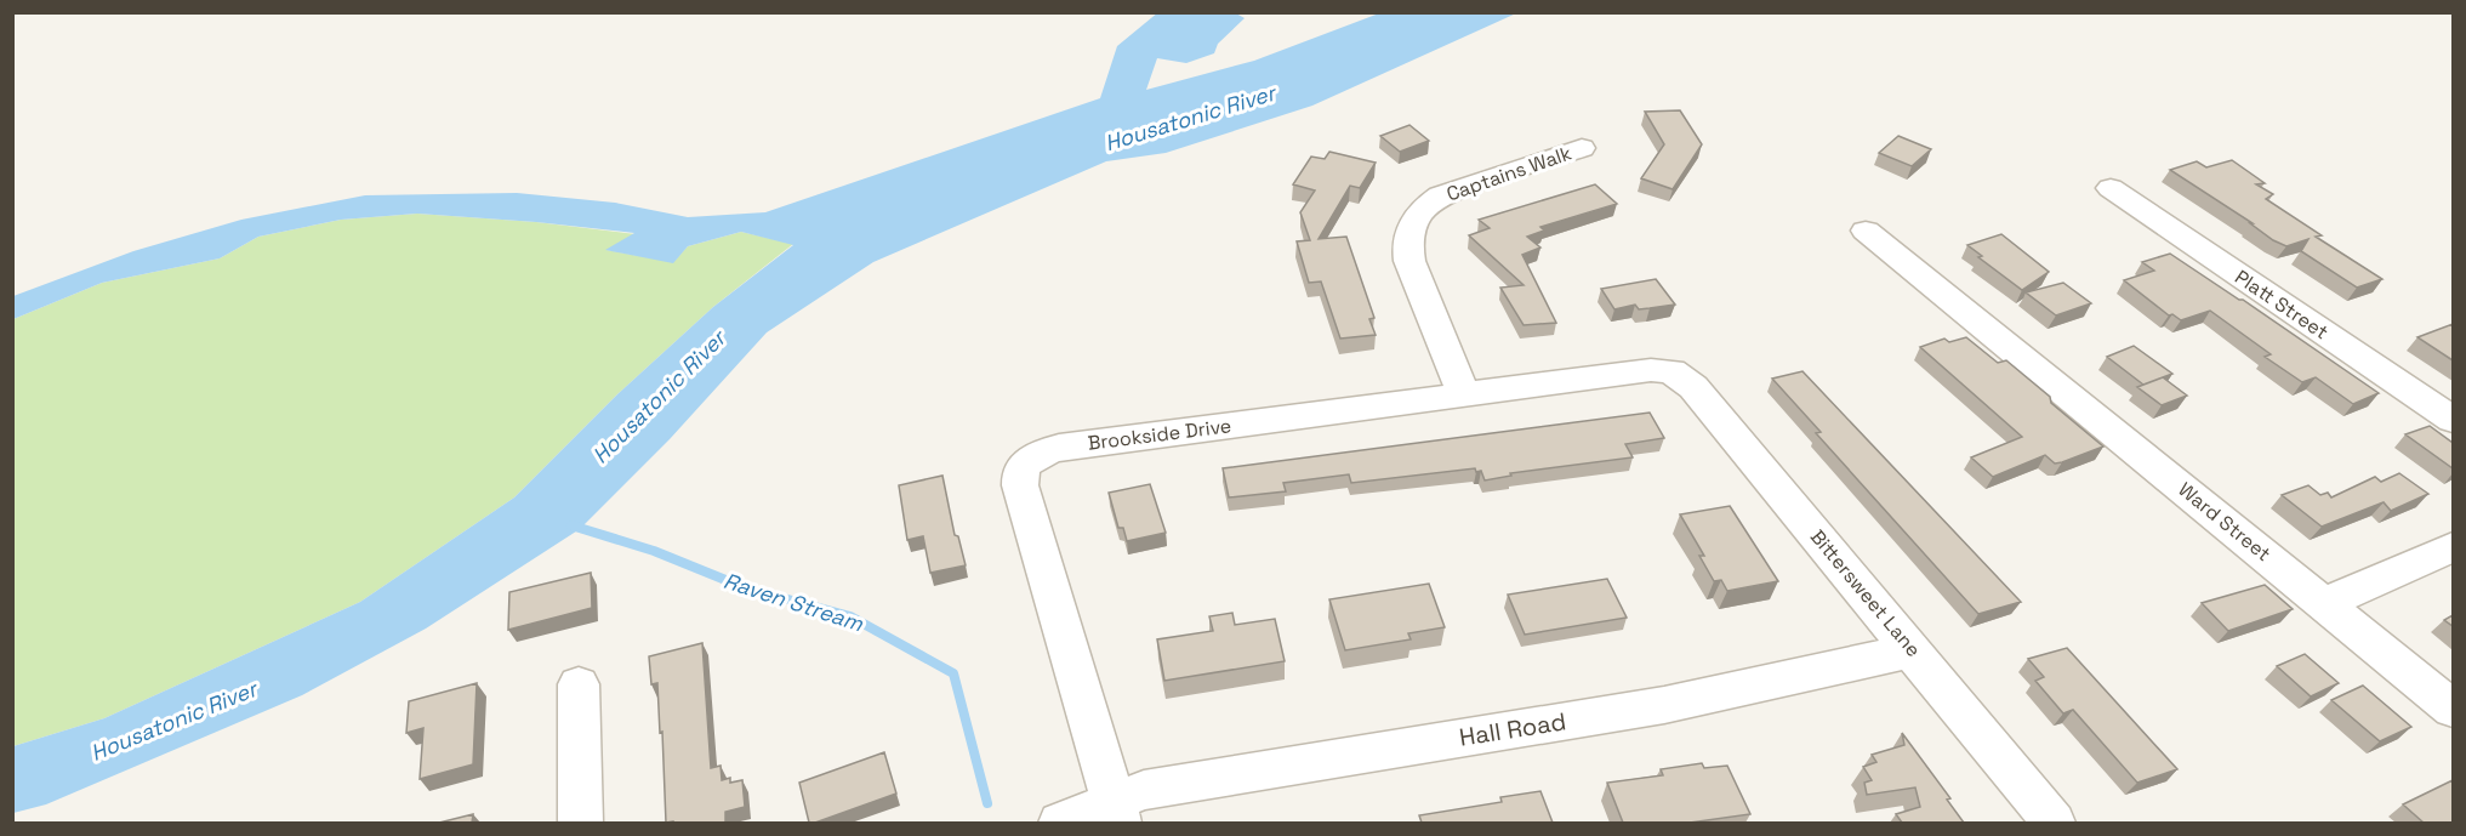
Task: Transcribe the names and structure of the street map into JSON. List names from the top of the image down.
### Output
{
  "streets": {
    "street": [
      "Captains Walk",
      "Platt Street",
      "Brookside Drive",
      "Ward Street",
      "Bittersweet Lane",
      "Hall Road"
    ]
  },
  "crossings": [
    ["Captains Walk", "Brookside Drive"],
    ["Brookside Drive", "Bittersweet Lane"],
    ["Brookside Drive", "Hall Road"],
    ["Bittersweet Lane", "Hall Road"]
  ],
  "water": ["Housatonic River", "Raven Stream"]
}
